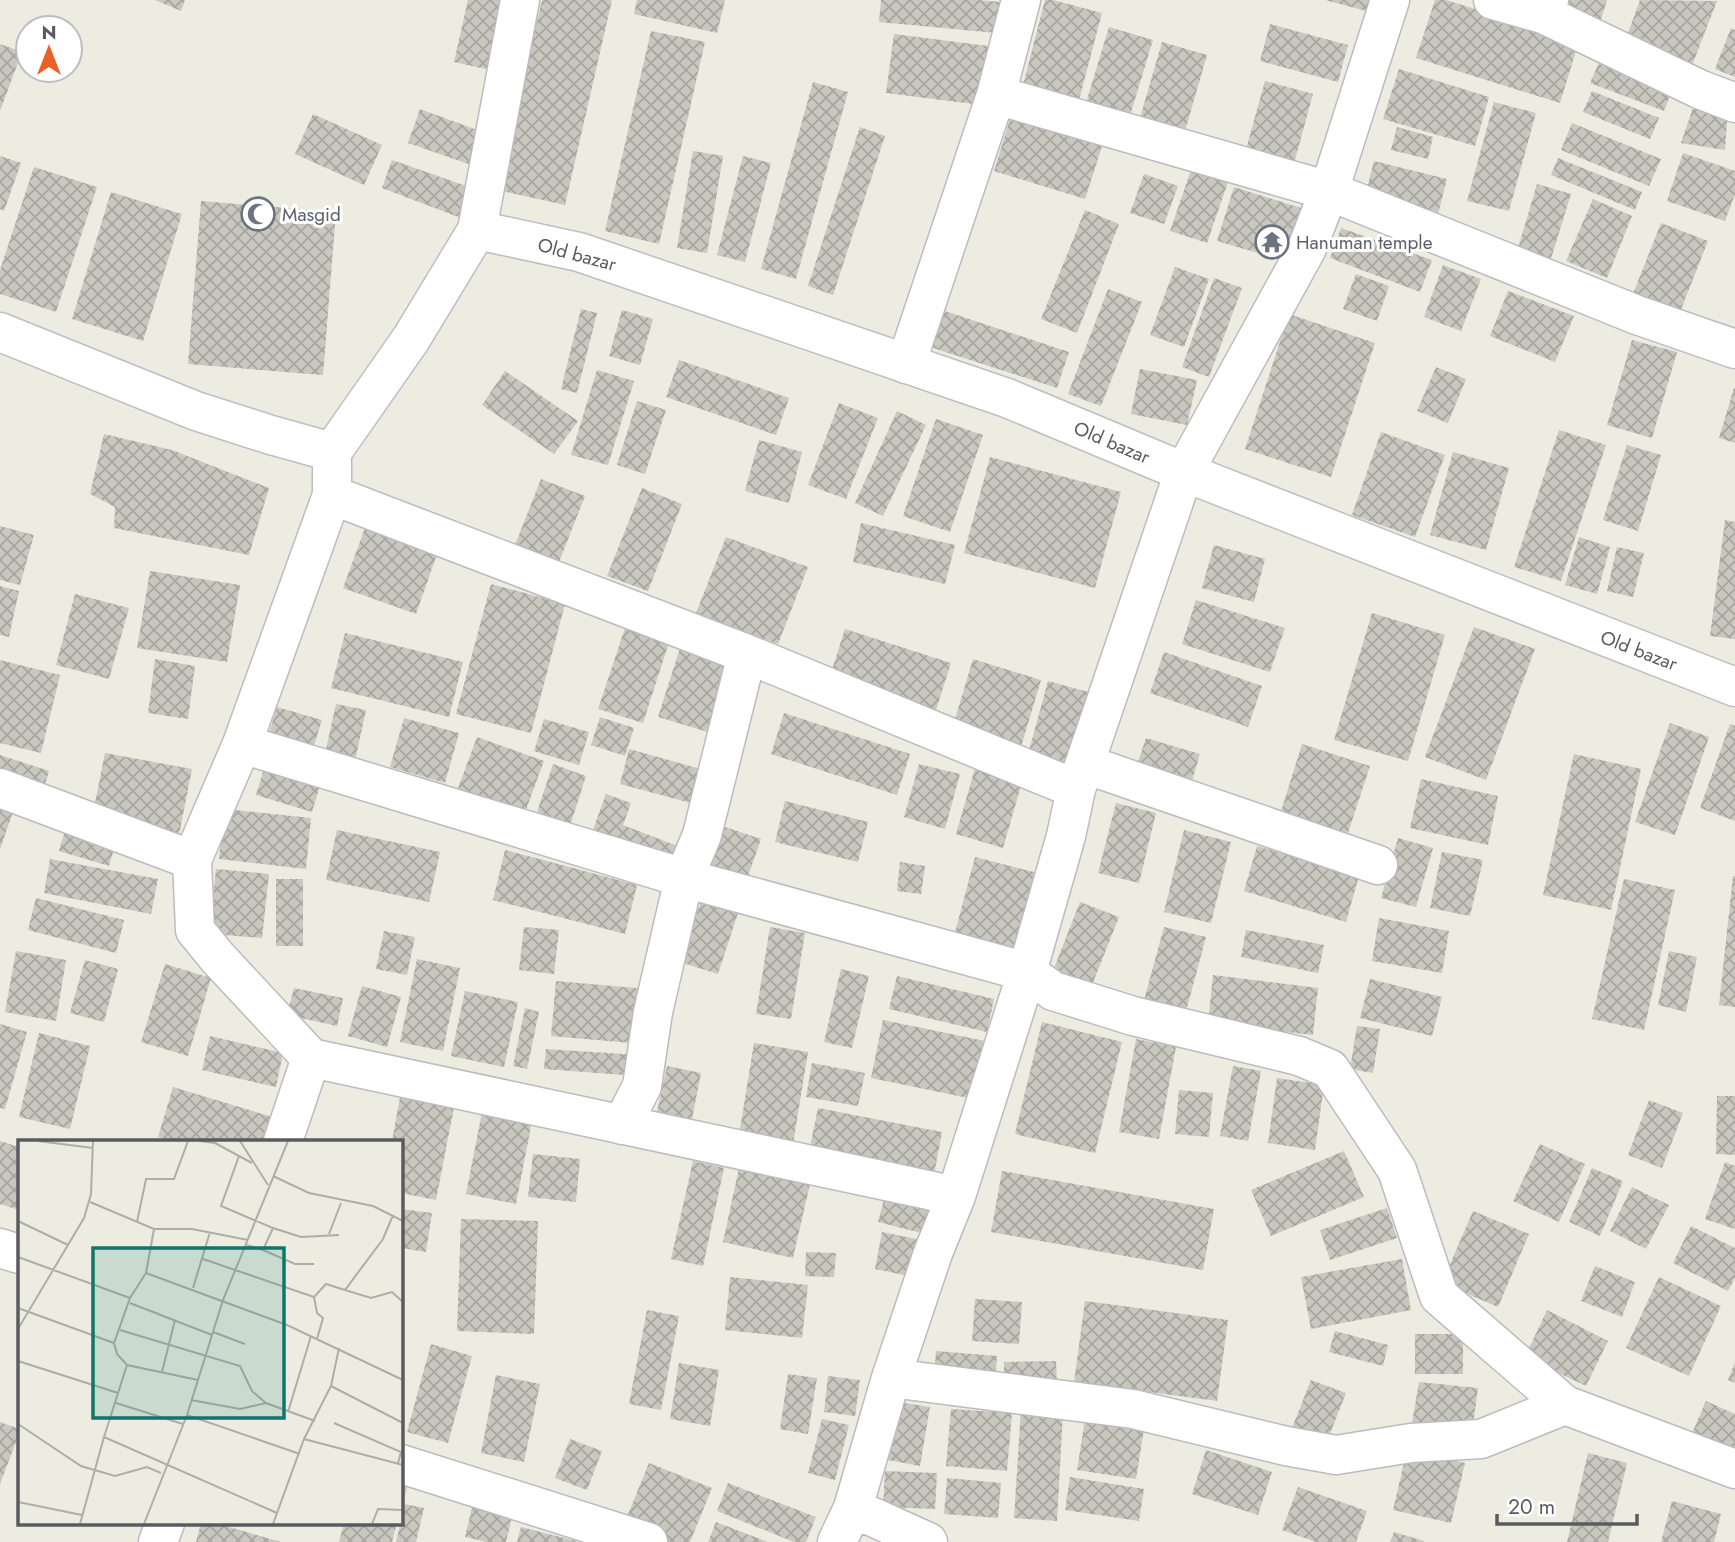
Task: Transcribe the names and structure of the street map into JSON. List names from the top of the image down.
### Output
{
  "streets": {
    "street": ["Old bazar"]
  },
  "places": {
    "mosque": ["Masgid"],
    "temple": ["Hanuman temple"]
  },
  "scale_bar": "20 m",
  "north": "top"
}
